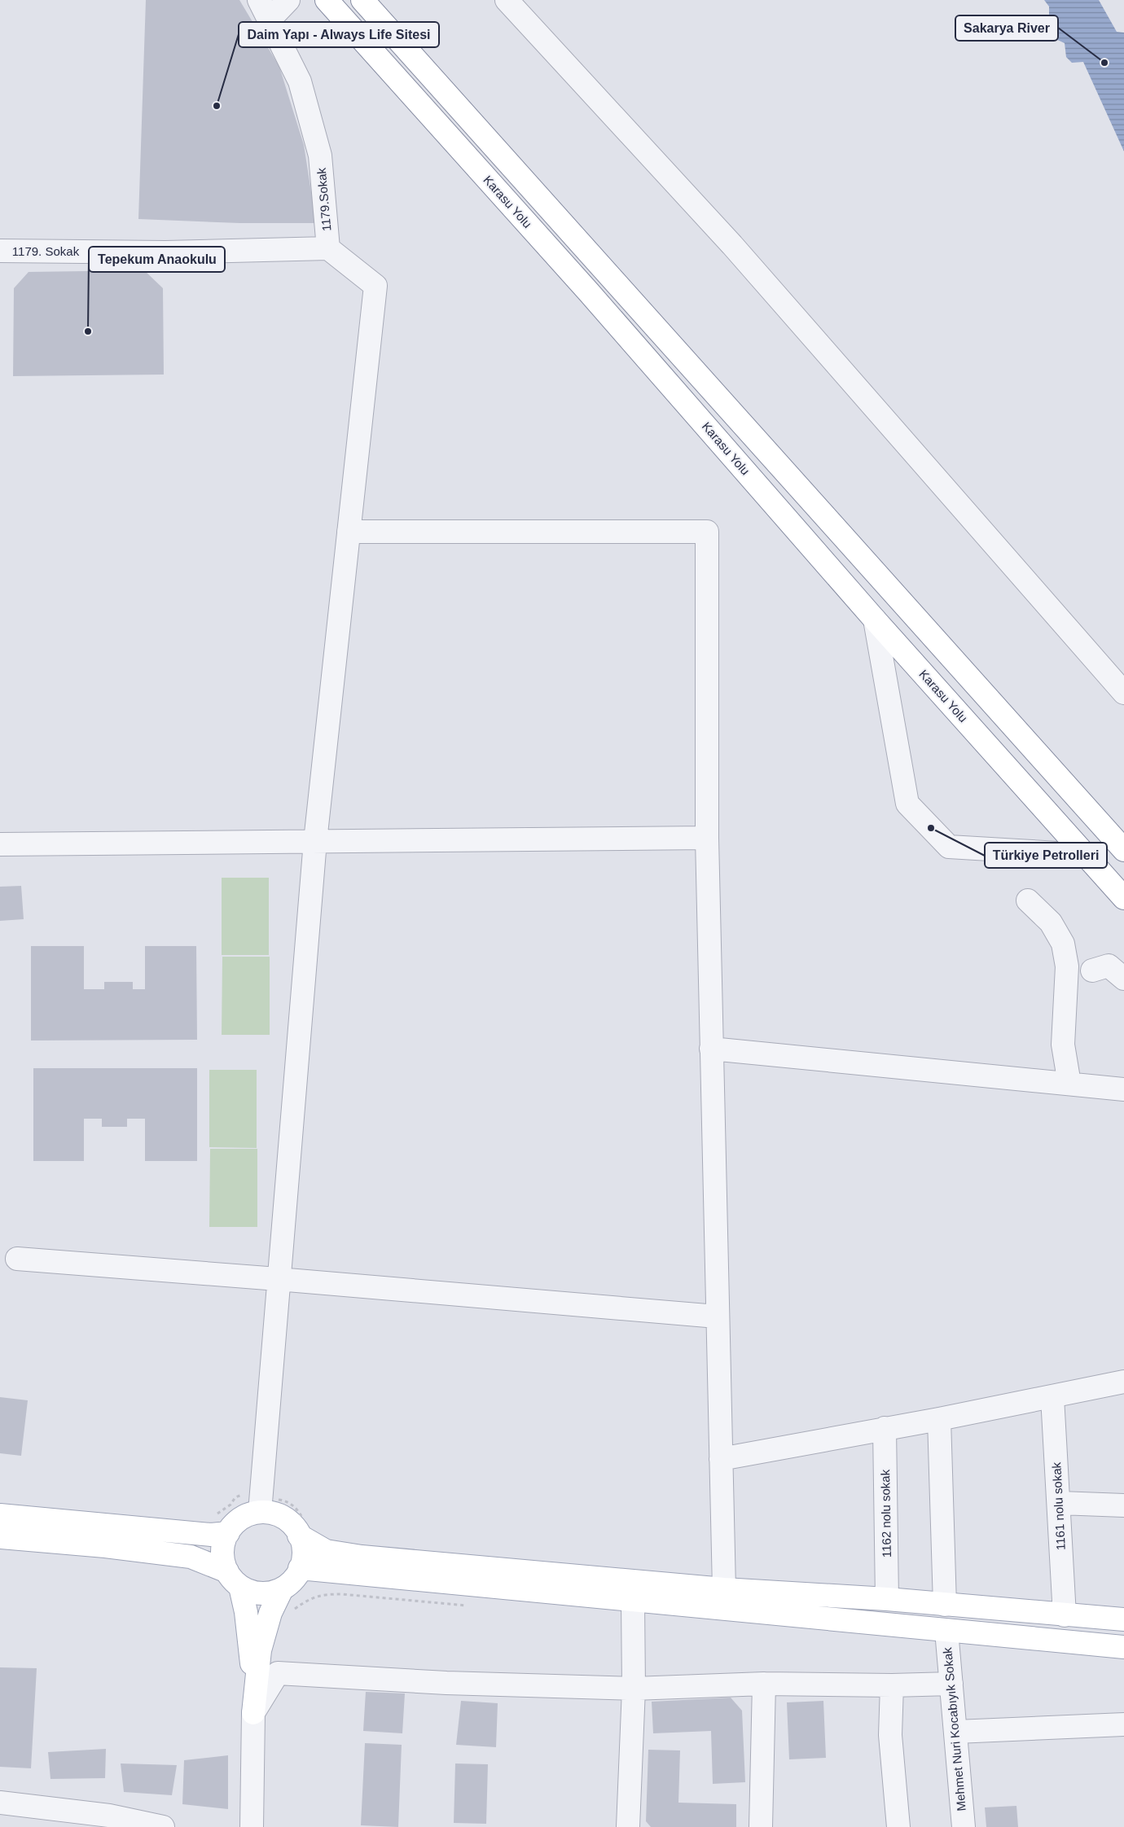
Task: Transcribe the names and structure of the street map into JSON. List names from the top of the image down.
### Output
{
  "streets": {
    "main road": ["Karasu Yolu"],
    "street": [
      "1179.Sokak",
      "1179. Sokak",
      "1161 nolu sokak",
      "1162 nolu sokak",
      "Mehmet Nuri Kocabıyık Sokak"
    ]
  },
  "crossings": [
    ["1179.Sokak", "1179. Sokak"]
  ],
  "places": [
    "Sakarya River",
    "Daim Yapı - Always Life Sitesi",
    "Tepekum Anaokulu",
    "Türkiye Petrolleri"
  ]
}
